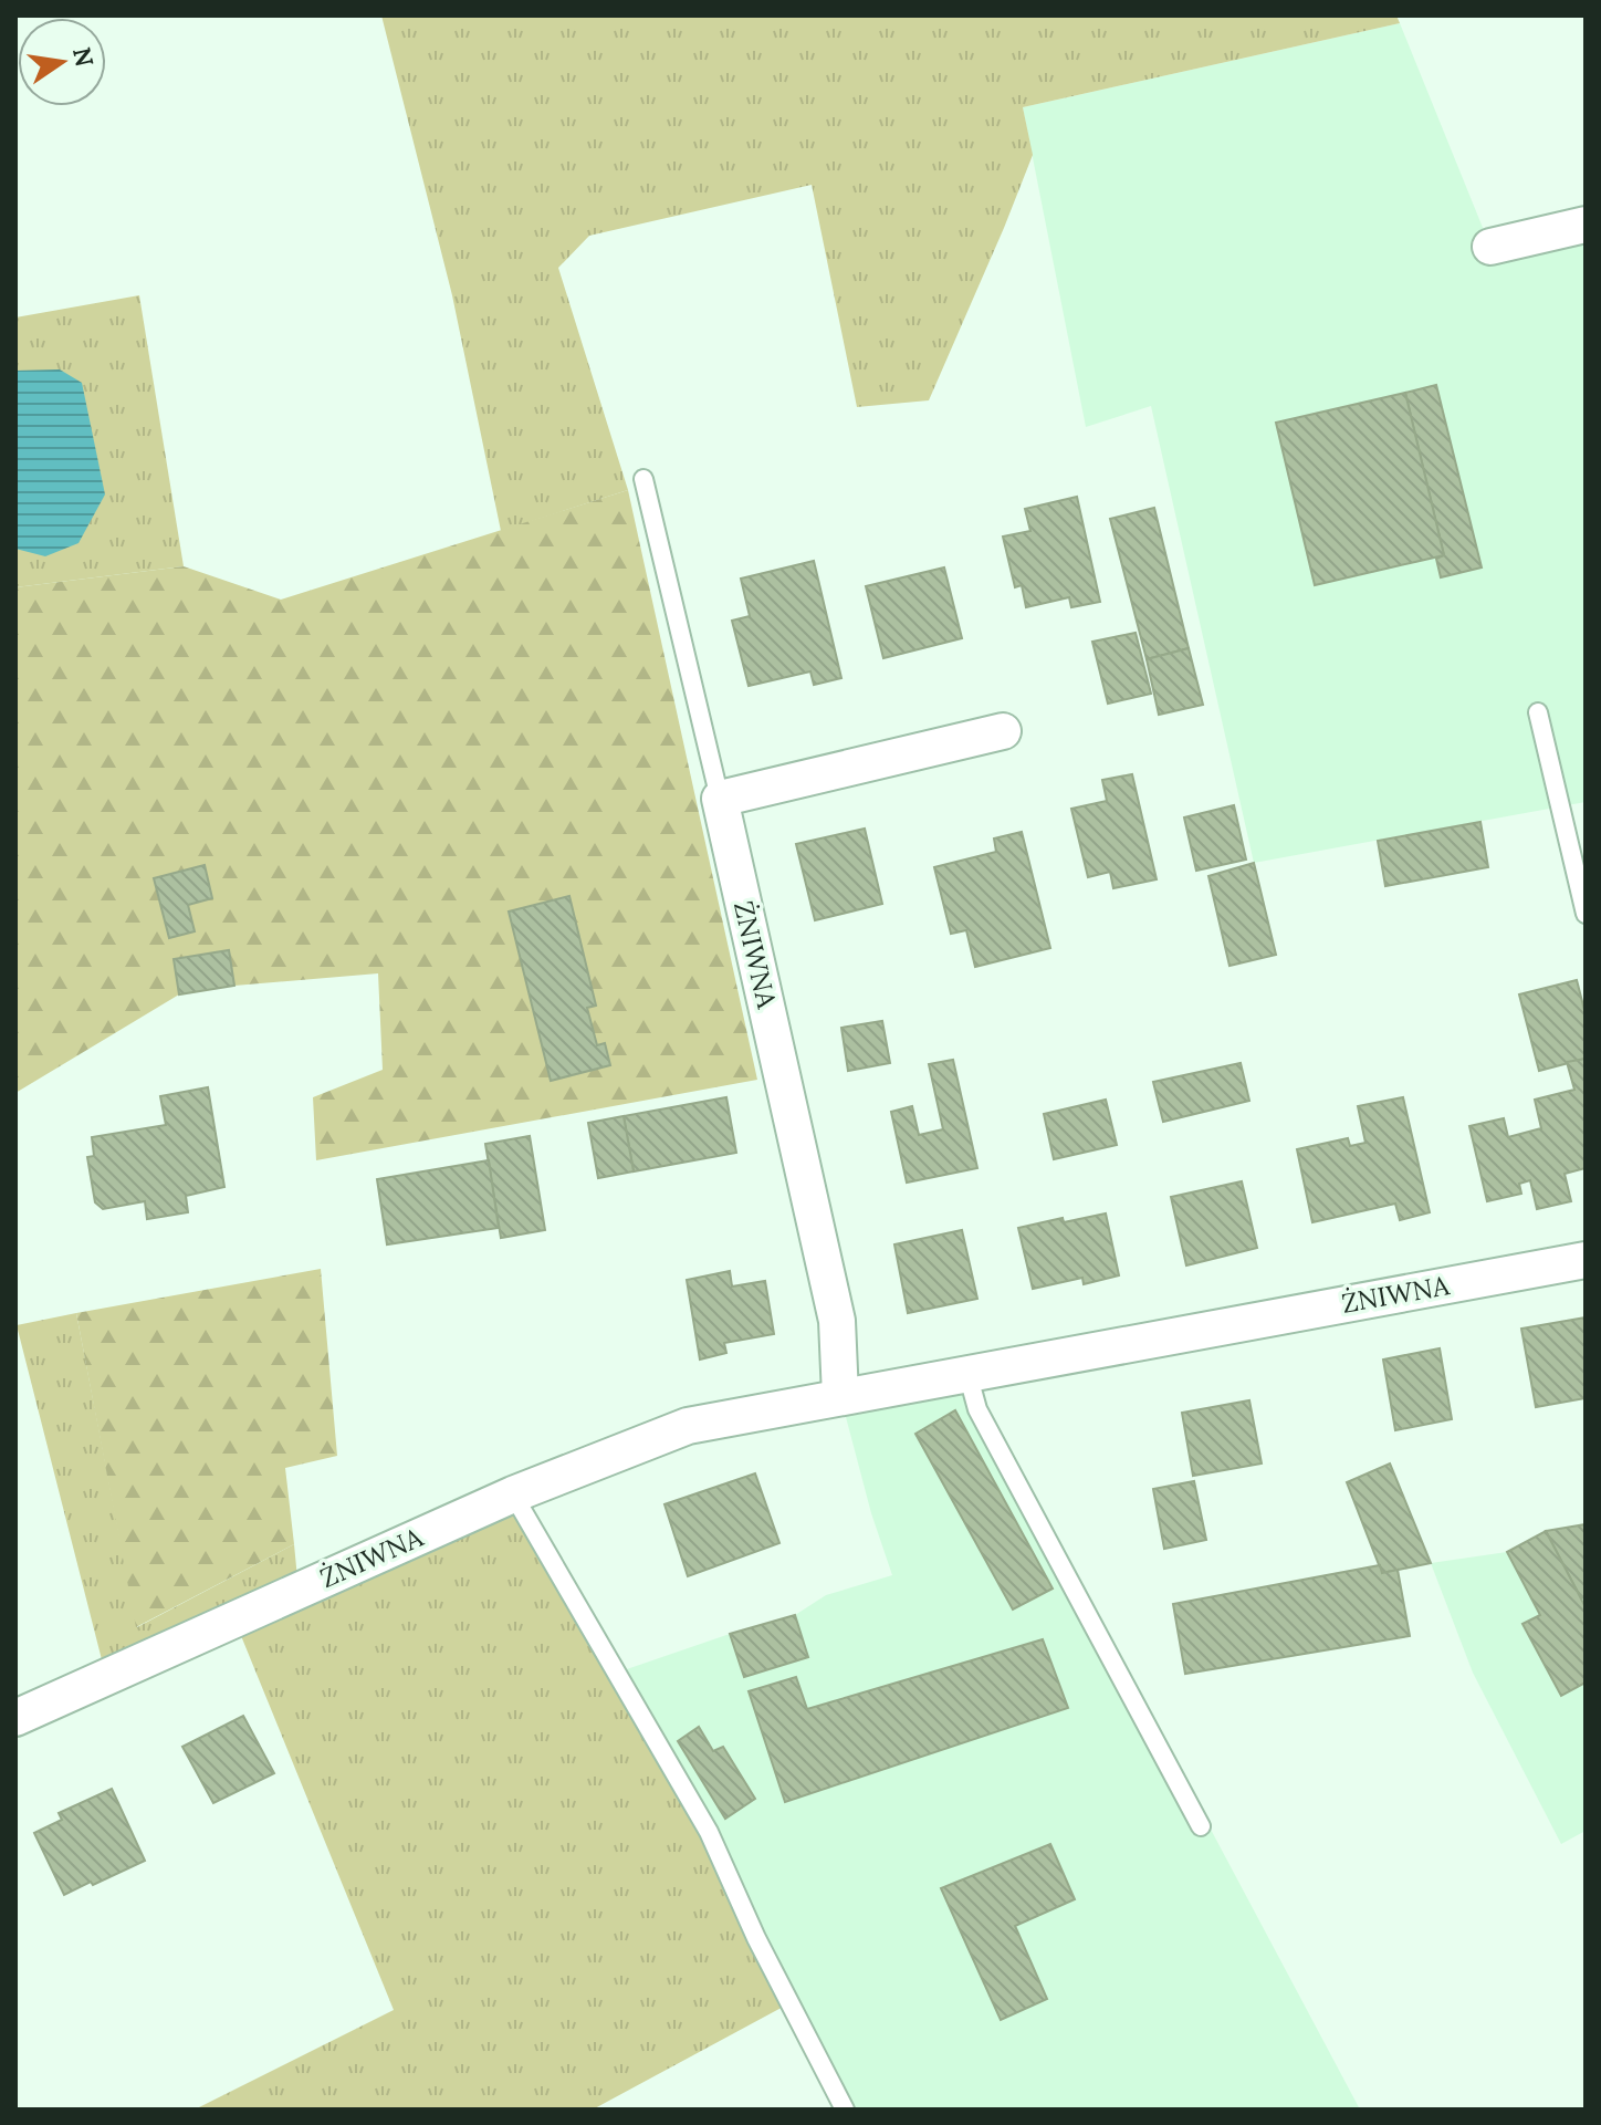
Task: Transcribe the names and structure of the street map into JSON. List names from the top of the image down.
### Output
{
  "streets": {
    "street": ["ŻNIWNA"]
  },
  "north": "right"
}
